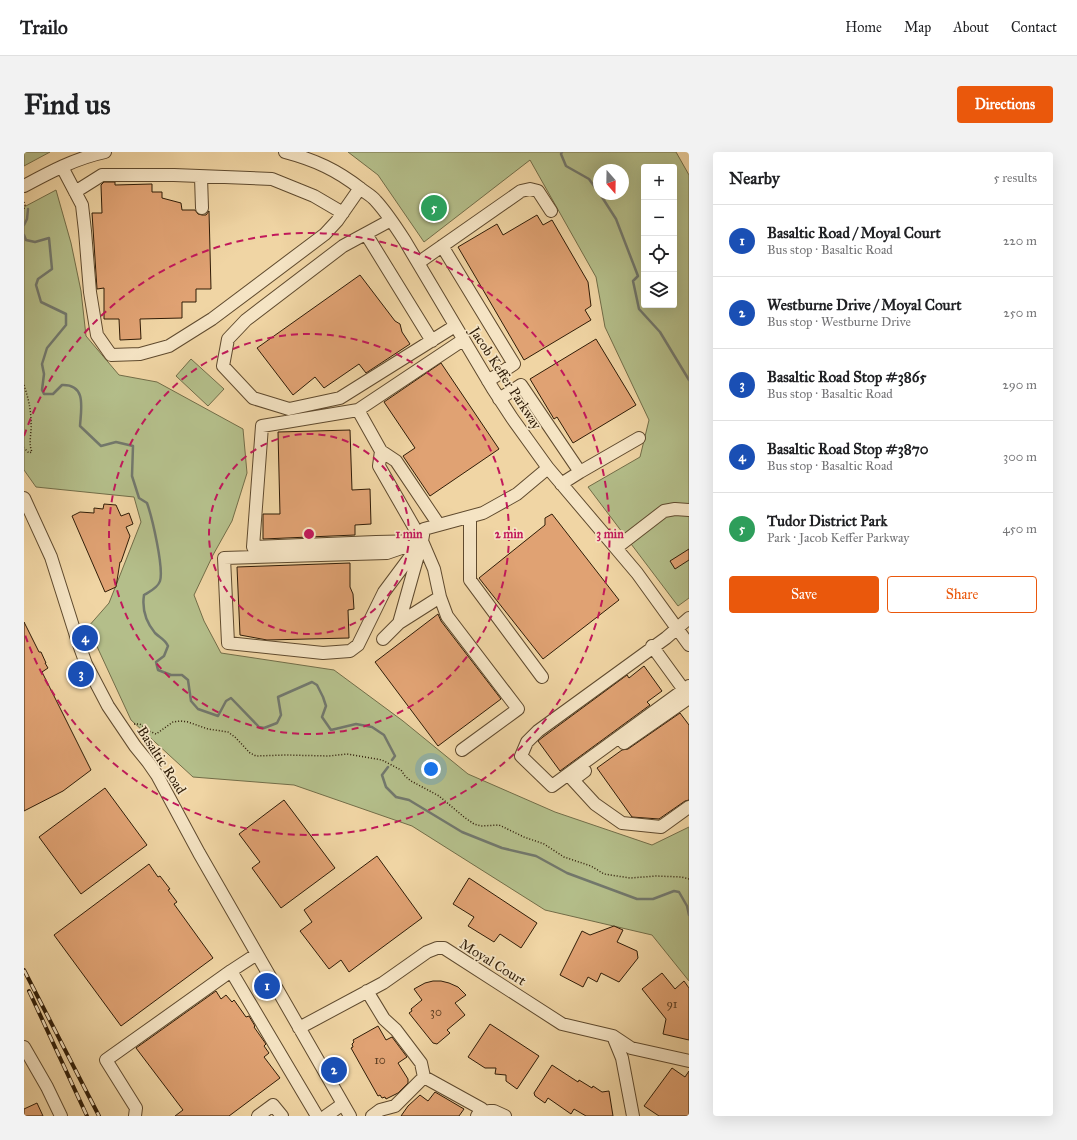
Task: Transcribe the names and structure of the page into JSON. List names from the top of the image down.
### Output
{
  "streets": {
    "street": ["Jacob Keffer Parkway", "Basaltic Road", "Moyal Court"]
  },
  "crossings": [
    ["Basaltic Road", "Moyal Court"]
  ],
  "house_numbers": ["91", "30", "10"],
  "north": "bottom",
  "page": {
    "header": "Trailo",
    "nav": [
      "Home",
      "Map",
      "About",
      "Contact"
    ],
    "buttons": [
      "Directions",
      ["Save", "Share"]
    ],
    "title": "Find us",
    "heading": ["Nearby", "5 results"],
    "map_buttons": ["+", "−"],
    "pins": [
      "5",
      "4",
      "3",
      "1",
      "2"
    ],
    "list": [
      {
        "mark": "1",
        "name": "Basaltic Road / Moyal Court",
        "note": "Bus stop · Basaltic Road",
        "value": "220 m"
      },
      {
        "mark": "2",
        "name": "Westburne Drive / Moyal Court",
        "note": "Bus stop · Westburne Drive",
        "value": "250 m"
      },
      {
        "mark": "3",
        "name": "Basaltic Road Stop #3865",
        "note": "Bus stop · Basaltic Road",
        "value": "290 m"
      },
      {
        "mark": "4",
        "name": "Basaltic Road Stop #3870",
        "note": "Bus stop · Basaltic Road",
        "value": "300 m"
      },
      {
        "mark": "5",
        "name": "Tudor District Park",
        "note": "Park · Jacob Keffer Parkway",
        "value": "450 m"
      }
    ]
  },
  "rings": ["1 min", "2 min", "3 min"]
}
